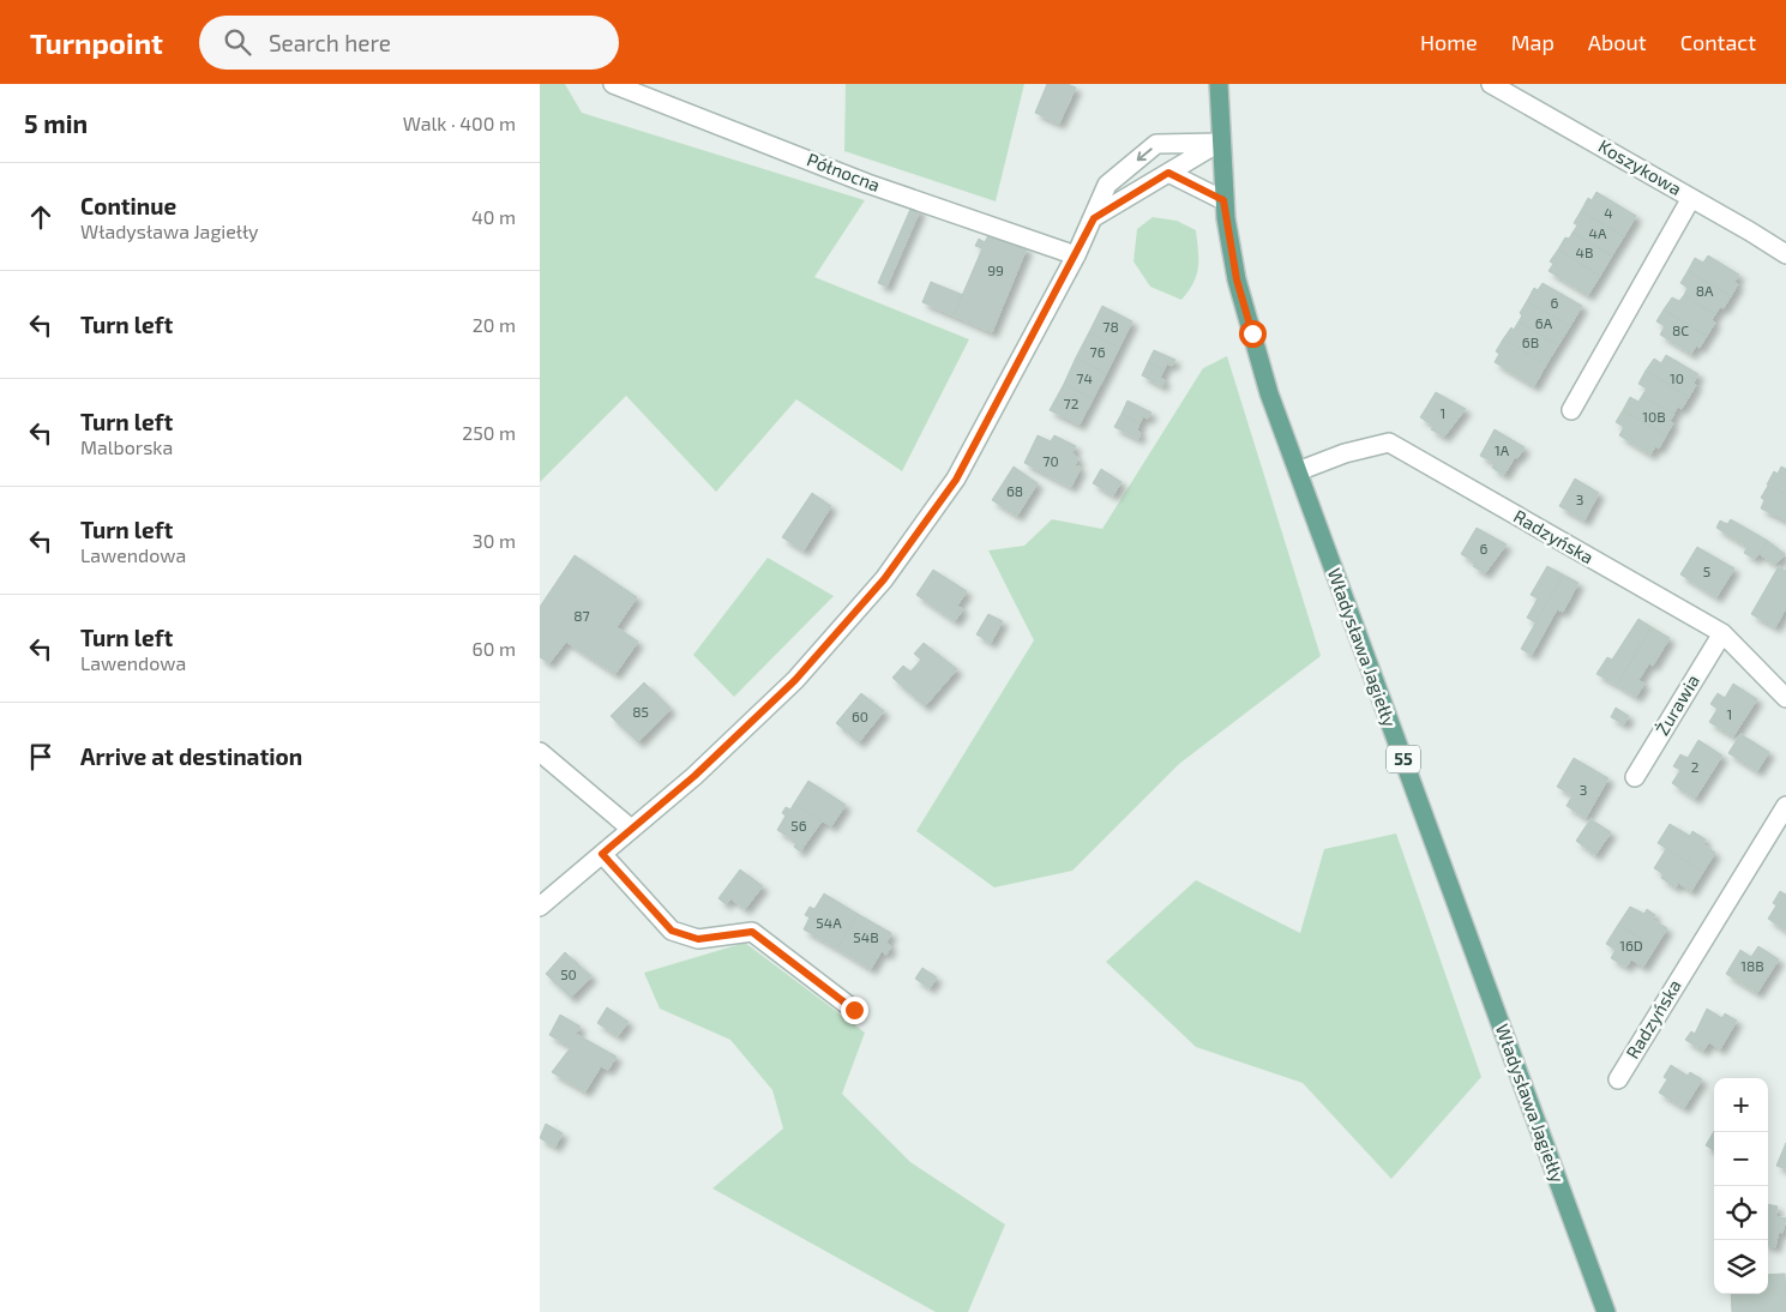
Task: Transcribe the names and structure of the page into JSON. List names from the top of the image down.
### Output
{
  "streets": {
    "main road": ["Władysława Jagiełły", "55"],
    "street": [
      "Koszykowa",
      "Północna",
      "Radzyńska",
      "Żurawia"
    ]
  },
  "crossings": [
    ["Radzyńska", "Władysława Jagiełły"],
    ["Radzyńska", "Żurawia"],
    ["Władysława Jagiełły", "55"]
  ],
  "house_numbers": [
    "4",
    "4A",
    "4B",
    "99",
    "8A",
    "6",
    "6A",
    "78",
    "8C",
    "6B",
    "76",
    "74",
    "10",
    "72",
    "1",
    "10B",
    "1A",
    "70",
    "68",
    "3",
    "6",
    "5",
    "87",
    "85",
    "1",
    "60",
    "2",
    "3",
    "56",
    "54A",
    "54B",
    "16D",
    "18B",
    "50"
  ],
  "page": {
    "header": "Turnpoint",
    "search": "Search here",
    "nav": [
      "Home",
      "Map",
      "About",
      "Contact"
    ],
    "heading": ["5 min", "Walk · 400 m"],
    "list": [
      ["Continue", "Władysława Jagiełły", "40 m"],
      ["Turn left", "20 m"],
      ["Turn left", "Malborska", "250 m"],
      ["Turn left", "Lawendowa", "30 m"],
      ["Turn left", "Lawendowa", "60 m"],
      "Arrive at destination"
    ],
    "map_buttons": ["+", "−"]
  }
}
